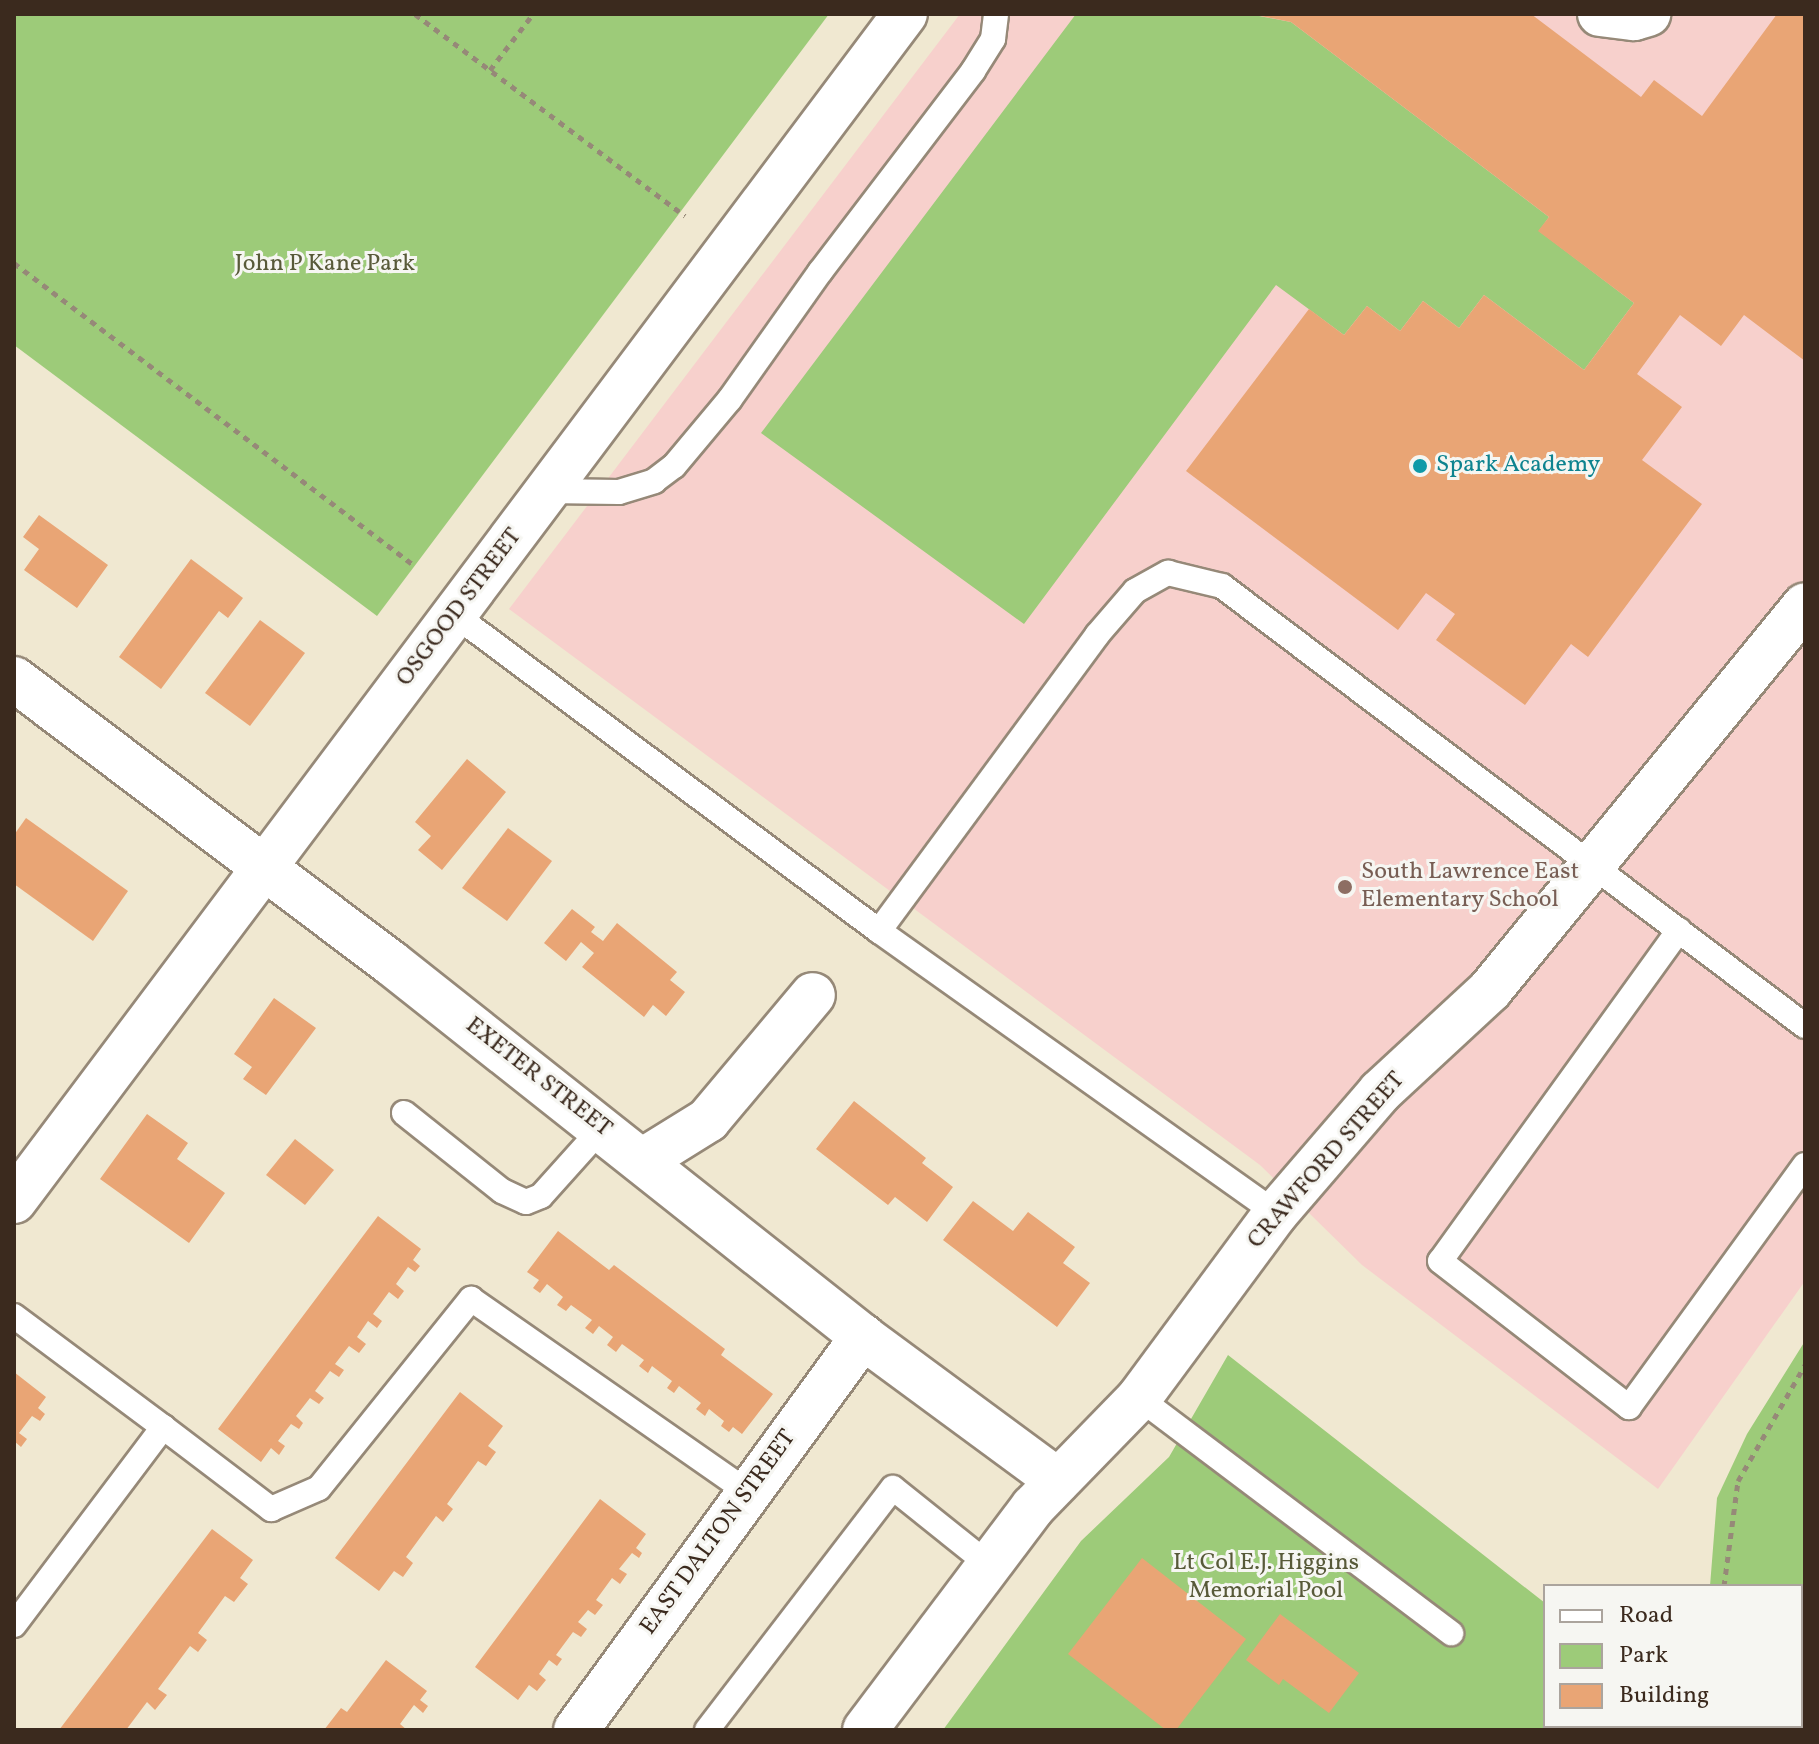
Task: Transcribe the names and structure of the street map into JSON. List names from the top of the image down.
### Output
{
  "streets": {
    "street": [
      "OSGOOD STREET",
      "EXETER STREET",
      "CRAWFORD STREET",
      "EAST DALTON STREET"
    ]
  },
  "crossings": [
    ["OSGOOD STREET", "EXETER STREET"],
    ["EXETER STREET", "CRAWFORD STREET"],
    ["EXETER STREET", "EAST DALTON STREET"]
  ],
  "parks": ["John P Kane Park", "Lt Col E.J. Higgins Memorial Pool"],
  "places": ["Spark Academy", "South Lawrence East Elementary School"],
  "legend": ["Road", "Park", "Building"]
}
